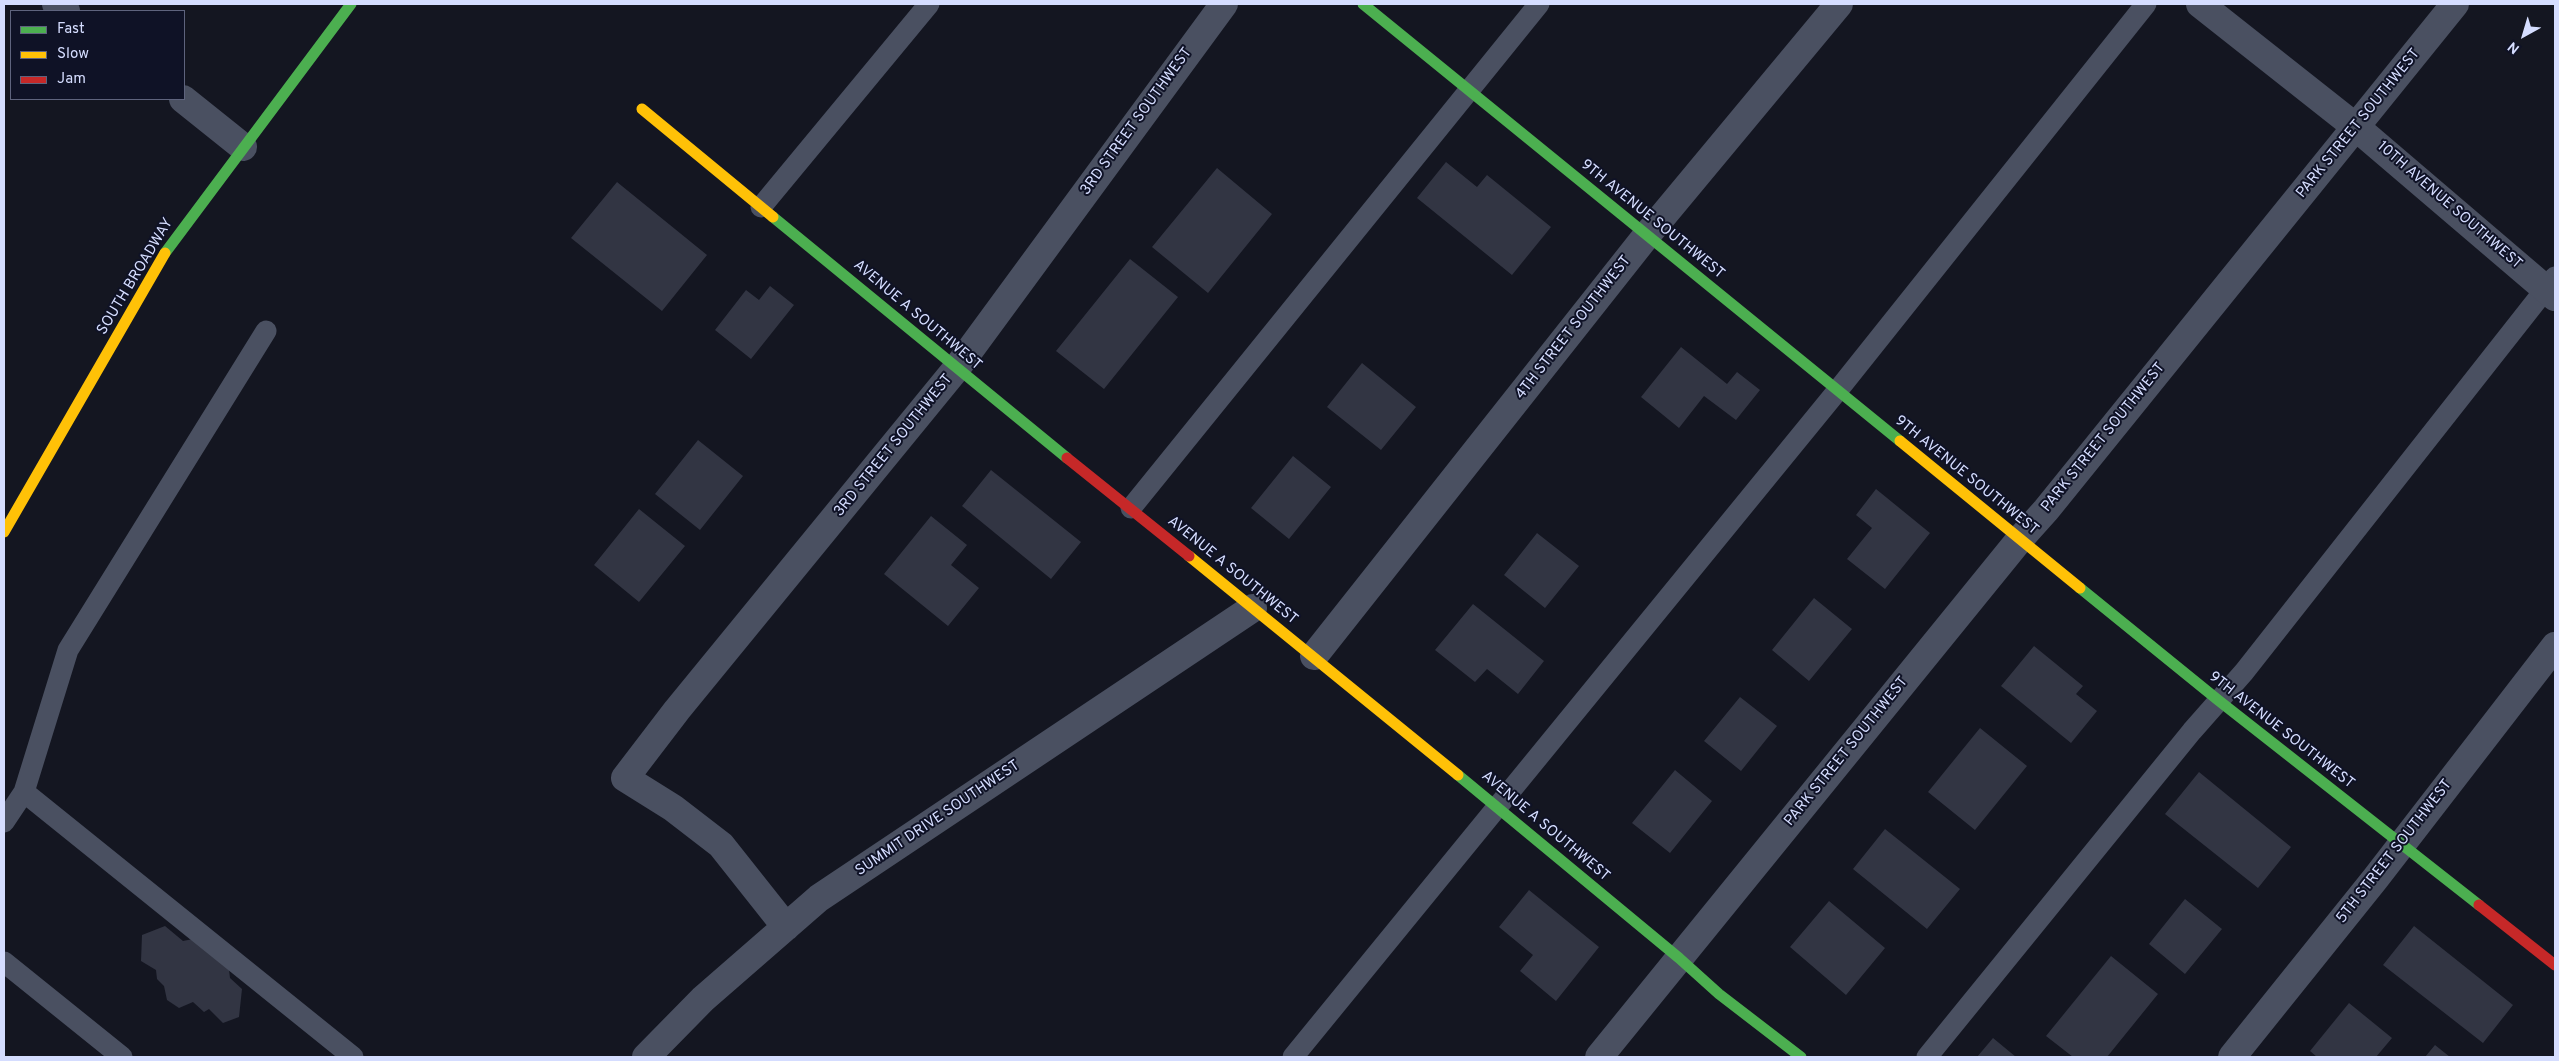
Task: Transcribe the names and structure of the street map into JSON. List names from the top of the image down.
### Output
{
  "streets": {
    "street": [
      "3RD STREET SOUTHWEST",
      "PARK STREET SOUTHWEST",
      "10TH AVENUE SOUTHWEST",
      "9TH AVENUE SOUTHWEST",
      "SOUTH BROADWAY",
      "AVENUE A SOUTHWEST",
      "4TH STREET SOUTHWEST",
      "SUMMIT DRIVE SOUTHWEST",
      "5TH STREET SOUTHWEST"
    ]
  },
  "crossings": [
    ["3RD STREET SOUTHWEST", "AVENUE A SOUTHWEST"],
    ["3RD STREET SOUTHWEST", "SUMMIT DRIVE SOUTHWEST"],
    ["PARK STREET SOUTHWEST", "10TH AVENUE SOUTHWEST"],
    ["PARK STREET SOUTHWEST", "9TH AVENUE SOUTHWEST"],
    ["PARK STREET SOUTHWEST", "AVENUE A SOUTHWEST"],
    ["9TH AVENUE SOUTHWEST", "4TH STREET SOUTHWEST"],
    ["9TH AVENUE SOUTHWEST", "5TH STREET SOUTHWEST"],
    ["AVENUE A SOUTHWEST", "4TH STREET SOUTHWEST"],
    ["AVENUE A SOUTHWEST", "SUMMIT DRIVE SOUTHWEST"]
  ],
  "legend": ["Fast", "Slow", "Jam"],
  "north": "bottom left"
}
